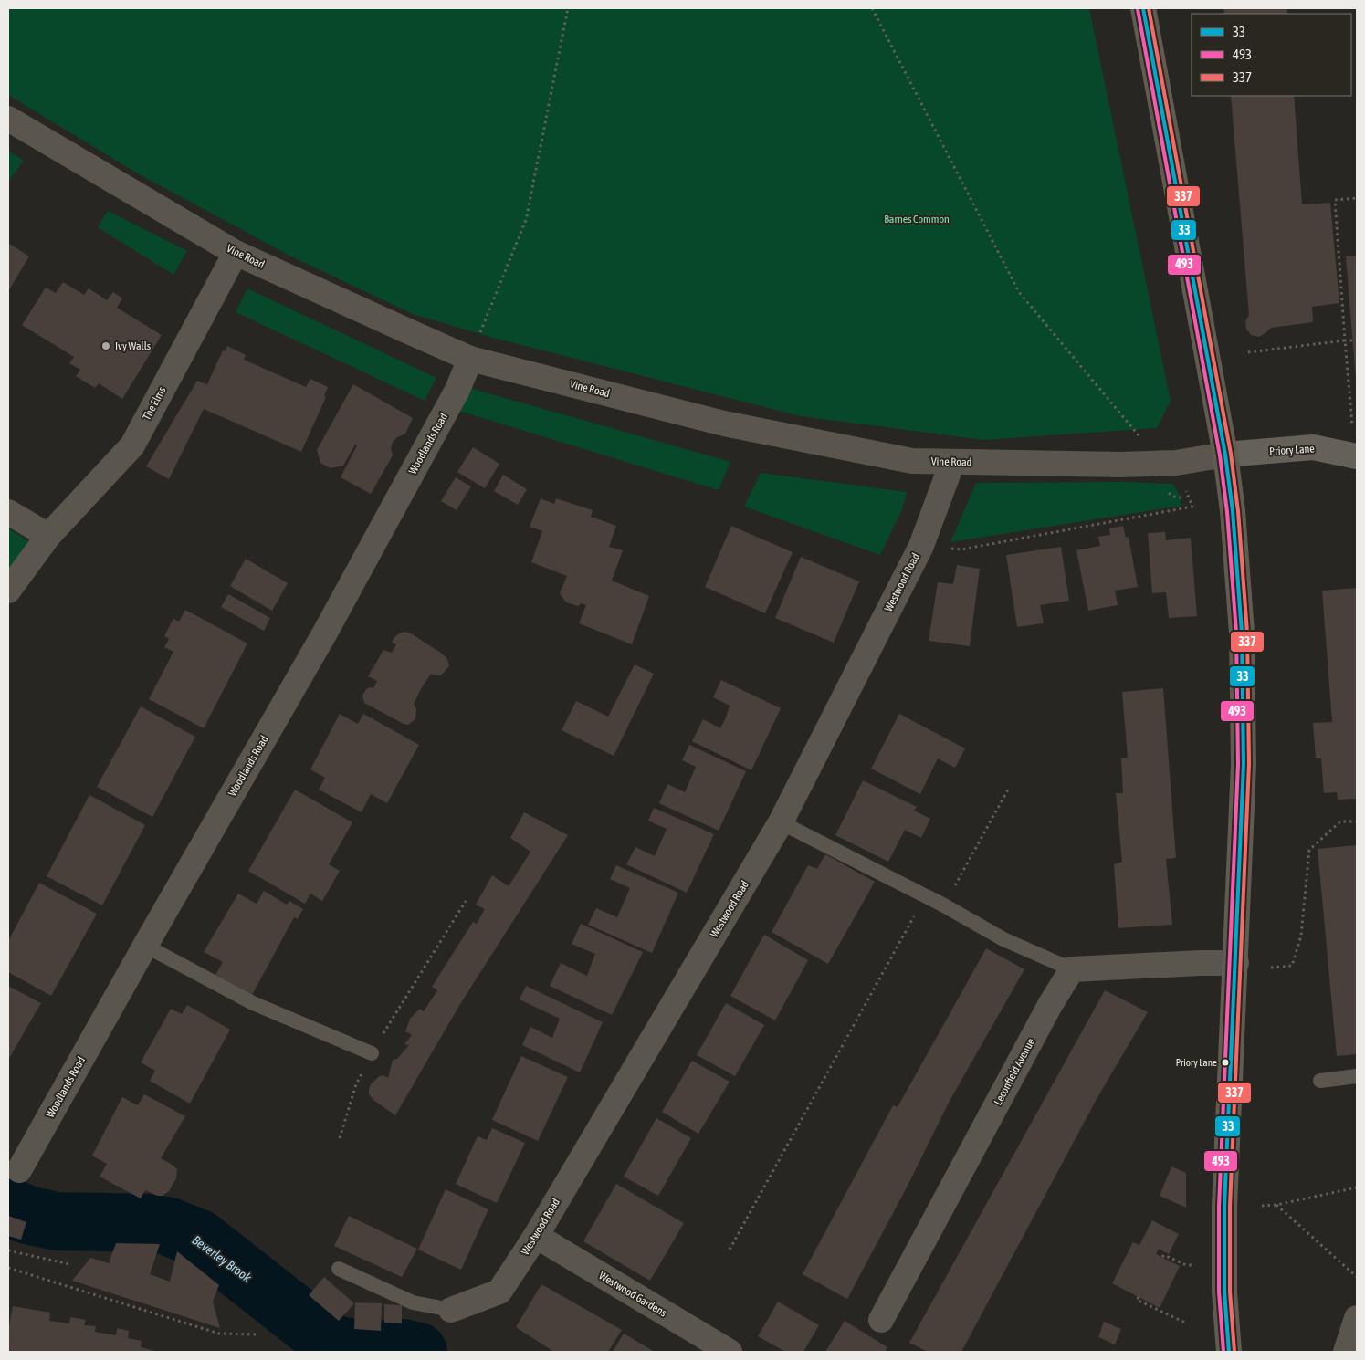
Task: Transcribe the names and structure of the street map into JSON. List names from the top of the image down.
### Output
{
  "streets": {
    "street": [
      "Vine Road",
      "The Elms",
      "Woodlands Road",
      "Priory Lane",
      "Westwood Road",
      "Leconfield Avenue",
      "Westwood Gardens"
    ]
  },
  "crossings": [
    ["Vine Road", "The Elms"],
    ["Vine Road", "Woodlands Road"],
    ["Vine Road", "Priory Lane"],
    ["Vine Road", "Westwood Road"],
    ["Westwood Road", "Westwood Gardens"]
  ],
  "water": ["Beverley Brook"],
  "parks": ["Barnes Common"],
  "places": ["Ivy Walls", "Priory Lane"],
  "lines": ["transit line 33", "transit line 337", "transit line 493"],
  "legend": ["33", "493", "337"]
}
